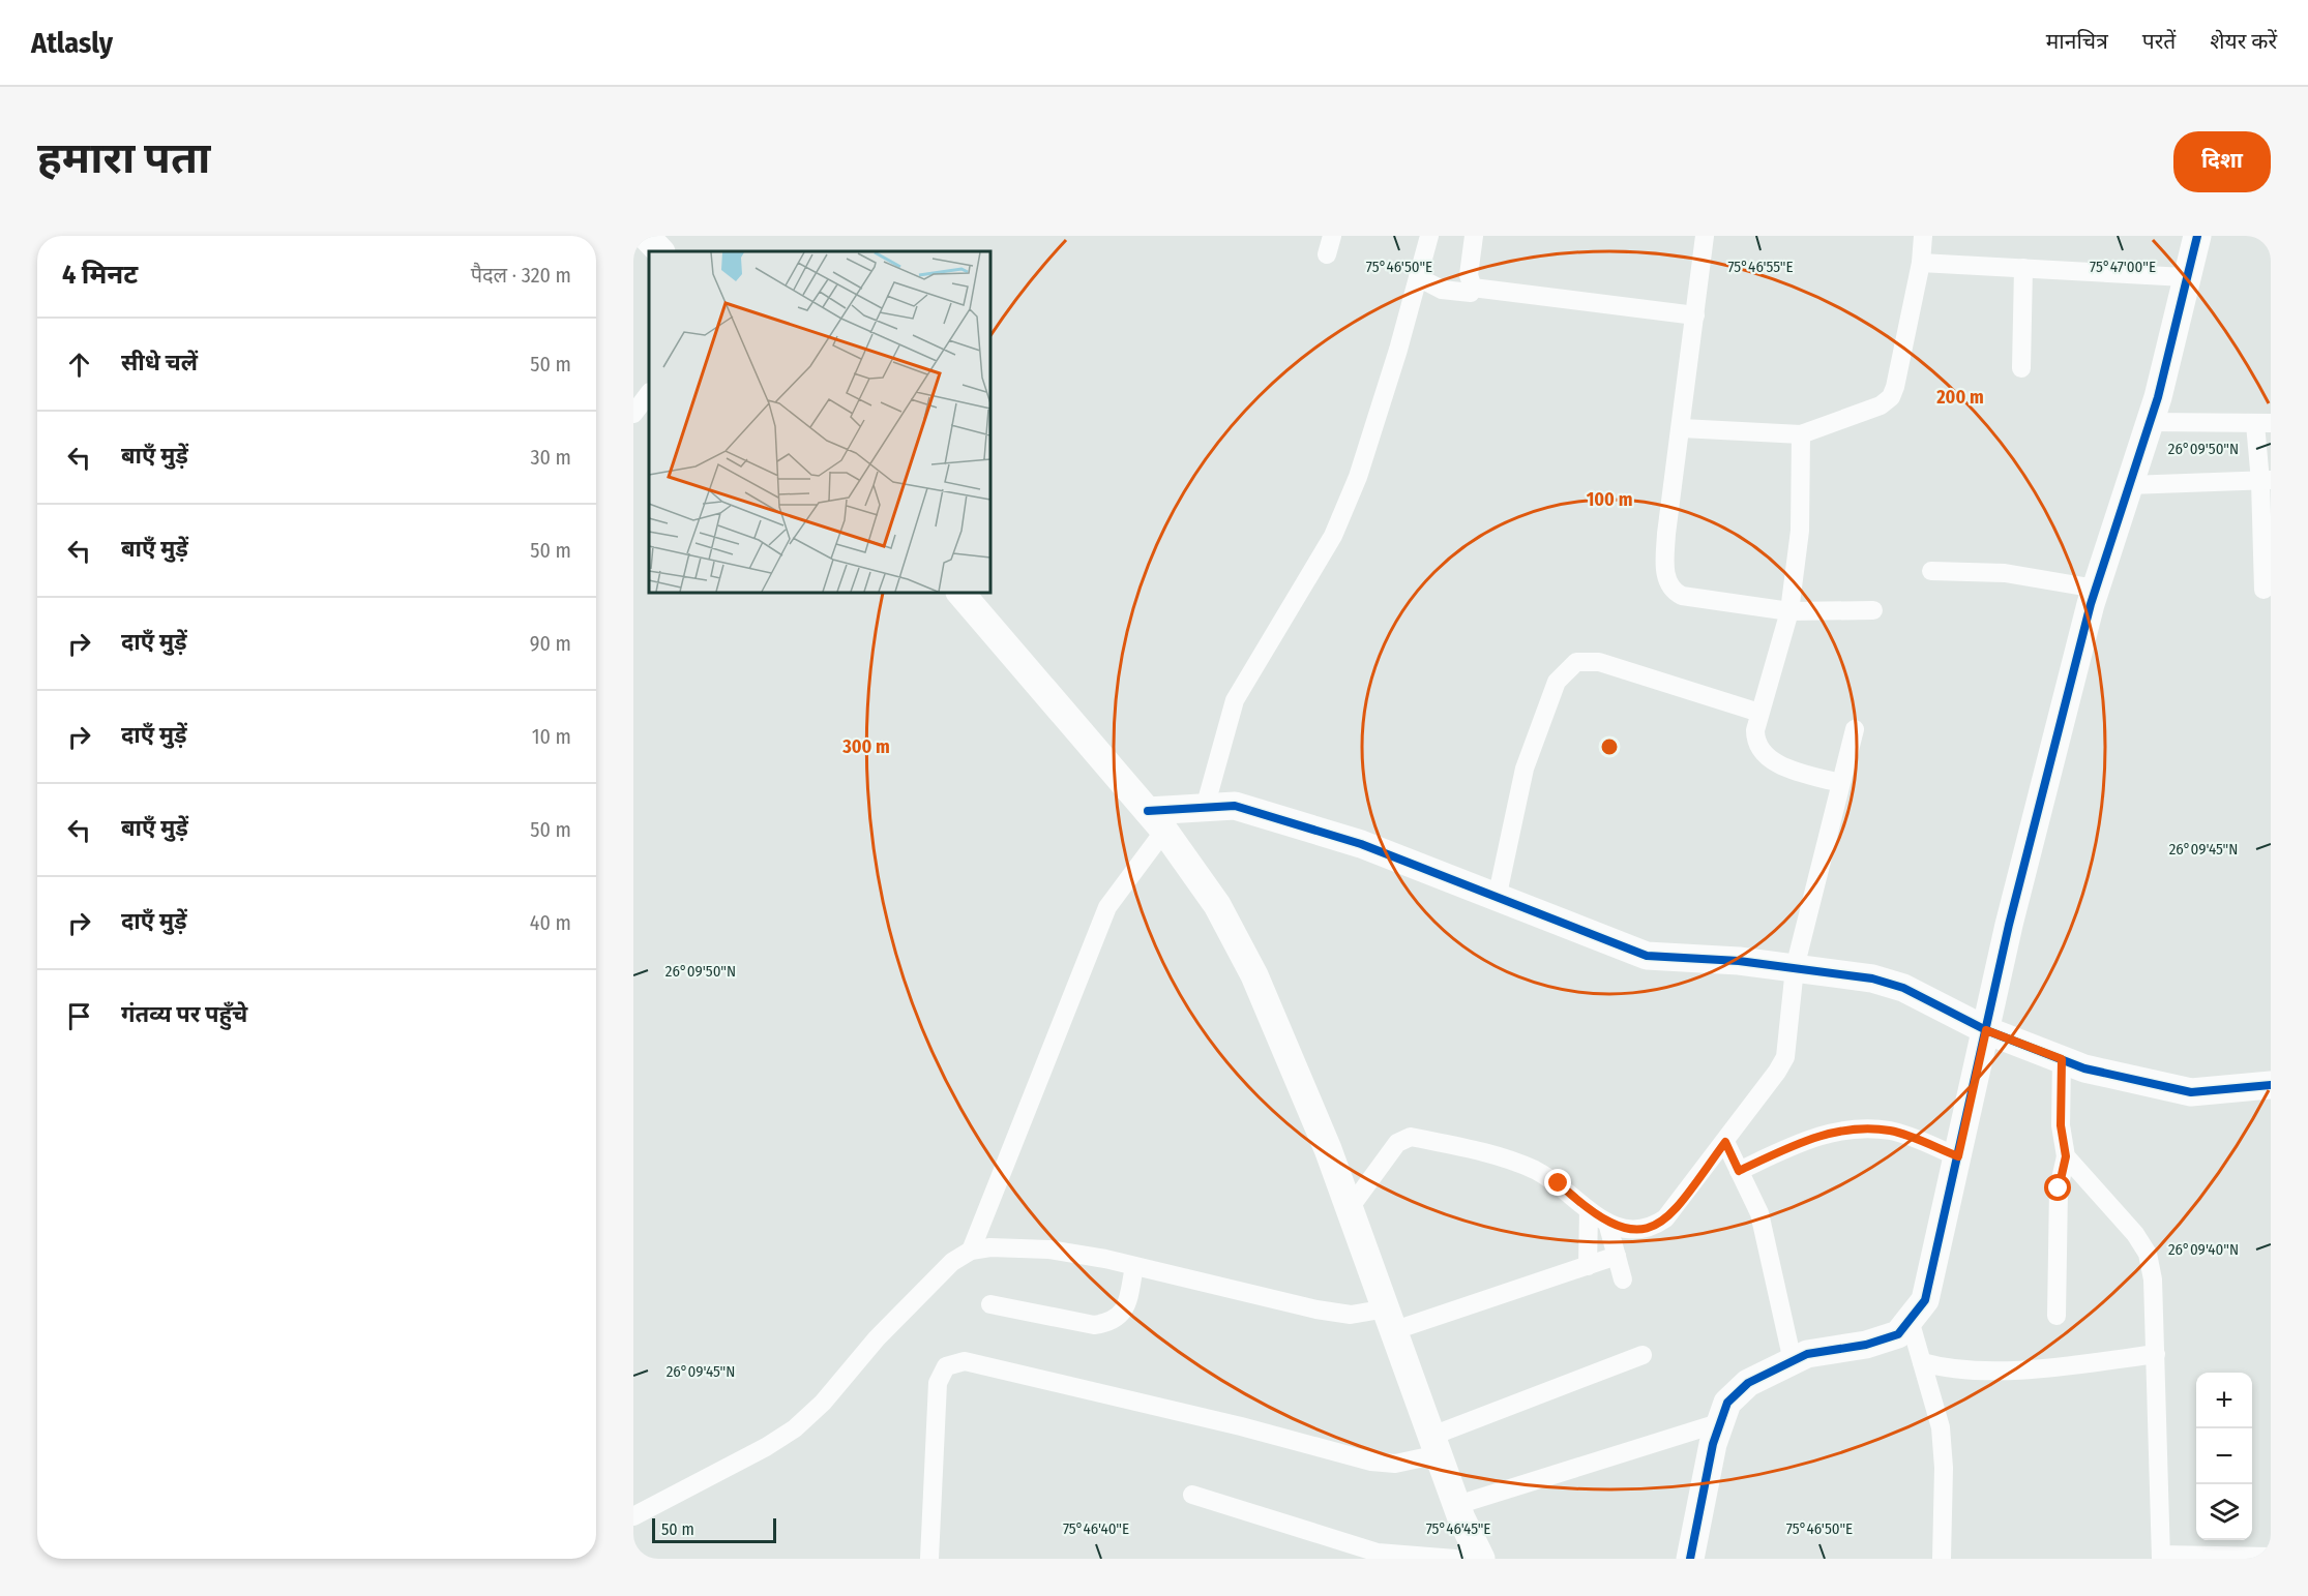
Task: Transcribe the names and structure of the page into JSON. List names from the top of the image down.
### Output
{
  "scale_bar": "50 m",
  "page": {
    "header": "Atlasly",
    "nav": ["मानचित्र", "परतें", "शेयर करें"],
    "buttons": "दिशा",
    "title": "हमारा पता",
    "heading": ["4 मिनट", "पैदल · 320 m"],
    "list": [
      ["सीधे चलें", "50 m"],
      ["बाएँ मुड़ें", "30 m"],
      ["बाएँ मुड़ें", "50 m"],
      ["दाएँ मुड़ें", "90 m"],
      ["दाएँ मुड़ें", "10 m"],
      ["बाएँ मुड़ें", "50 m"],
      ["दाएँ मुड़ें", "40 m"],
      "गंतव्य पर पहुँचे"
    ],
    "map_buttons": ["+", "−"],
    "scale": "50 m"
  },
  "coordinates": [
    "75°46'50\"E",
    "75°46'55\"E",
    "75°47'00\"E",
    "26°09'50\"N",
    "26°09'45\"N",
    "26°09'40\"N",
    "75°46'40\"E",
    "75°46'45\"E"
  ],
  "rings": ["200 m", "100 m", "300 m"]
}
